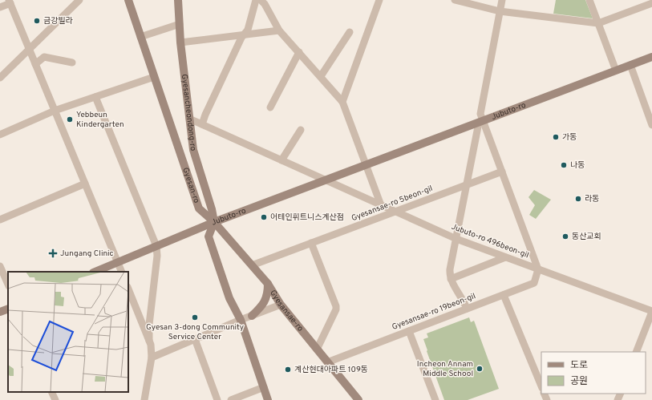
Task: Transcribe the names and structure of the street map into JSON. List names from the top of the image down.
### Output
{
  "streets": {
    "street": [
      "Jubuto-ro",
      "Gyesancheondong-ro",
      "Gyesan-ro",
      "Gyesansae-ro 5beon-gil",
      "Jubuto-ro 496beon-gil",
      "Gyesansae-ro",
      "Gyesansae-ro 19beon-gil"
    ]
  },
  "crossings": [
    ["Jubuto-ro", "Gyesancheondong-ro"],
    ["Jubuto-ro", "Gyesan-ro"],
    ["Jubuto-ro", "Jubuto-ro 496beon-gil"],
    ["Jubuto-ro", "Gyesansae-ro"],
    ["Gyesancheondong-ro", "Gyesan-ro"],
    ["Gyesancheondong-ro", "Jubuto-ro 496beon-gil"],
    ["Gyesancheondong-ro", "Gyesansae-ro"],
    ["Gyesan-ro", "Gyesansae-ro"],
    ["Gyesansae-ro 5beon-gil", "Jubuto-ro 496beon-gil"],
    ["Gyesansae-ro 5beon-gil", "Gyesansae-ro"],
    ["Jubuto-ro 496beon-gil", "Gyesansae-ro 19beon-gil"],
    ["Gyesansae-ro", "Gyesansae-ro 19beon-gil"]
  ],
  "places": {
    "other": [
      "금강빌라",
      "Yebbeun Kindergarten",
      "가동",
      "나동",
      "라동",
      "어테인휘트니스계산점",
      "동산교회",
      "Gyesan 3-dong Community Service Center",
      "Incheon Annam Middle School",
      "계산현대아파트 109동"
    ],
    "health": ["Jungang Clinic"]
  },
  "legend": ["도로", "공원"]
}
